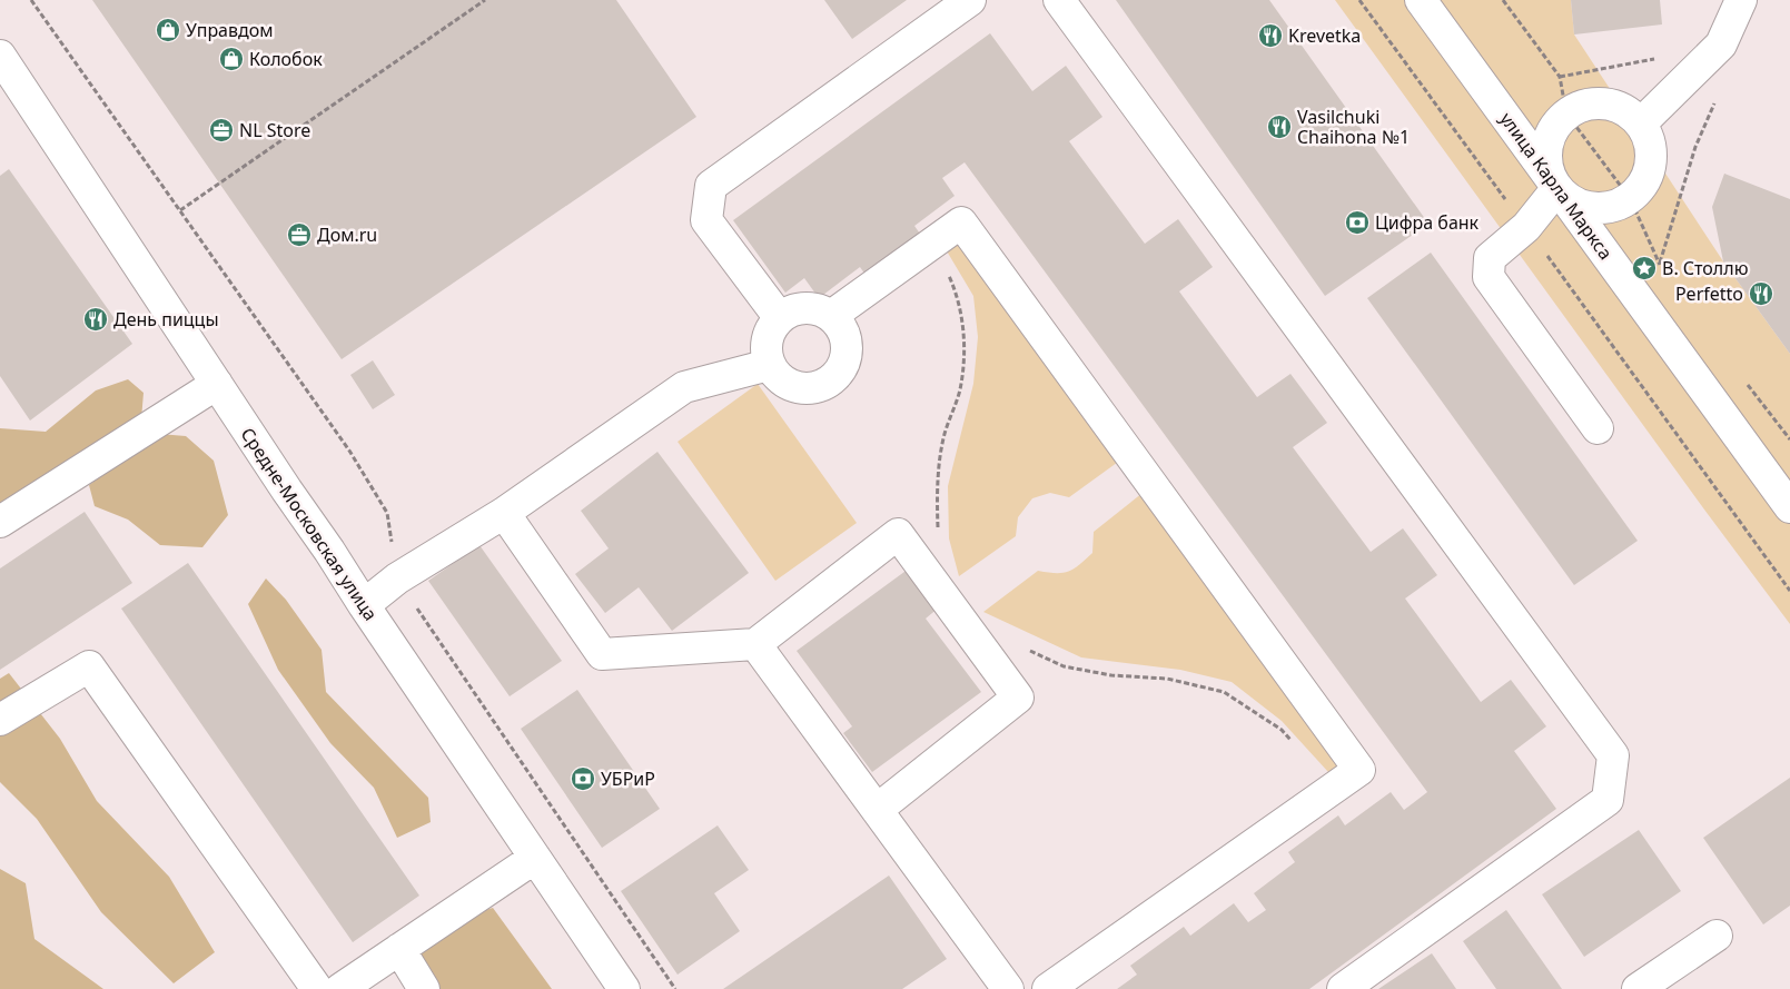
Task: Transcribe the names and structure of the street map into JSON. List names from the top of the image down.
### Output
{
  "streets": {
    "street": ["улица Карла Маркса", "Средне-Московская улица"]
  },
  "places": {
    "shop": ["Управдом", "Колобок"],
    "restaurant": [
      "Krevetka",
      "Vasilchuki Chaihona №1",
      "Perfetto",
      "День пиццы"
    ],
    "office": ["NL Store", "Дом.ru"],
    "bank": ["Цифра банк", "УБРиР"],
    "place": ["В. Столлю"]
  }
}
